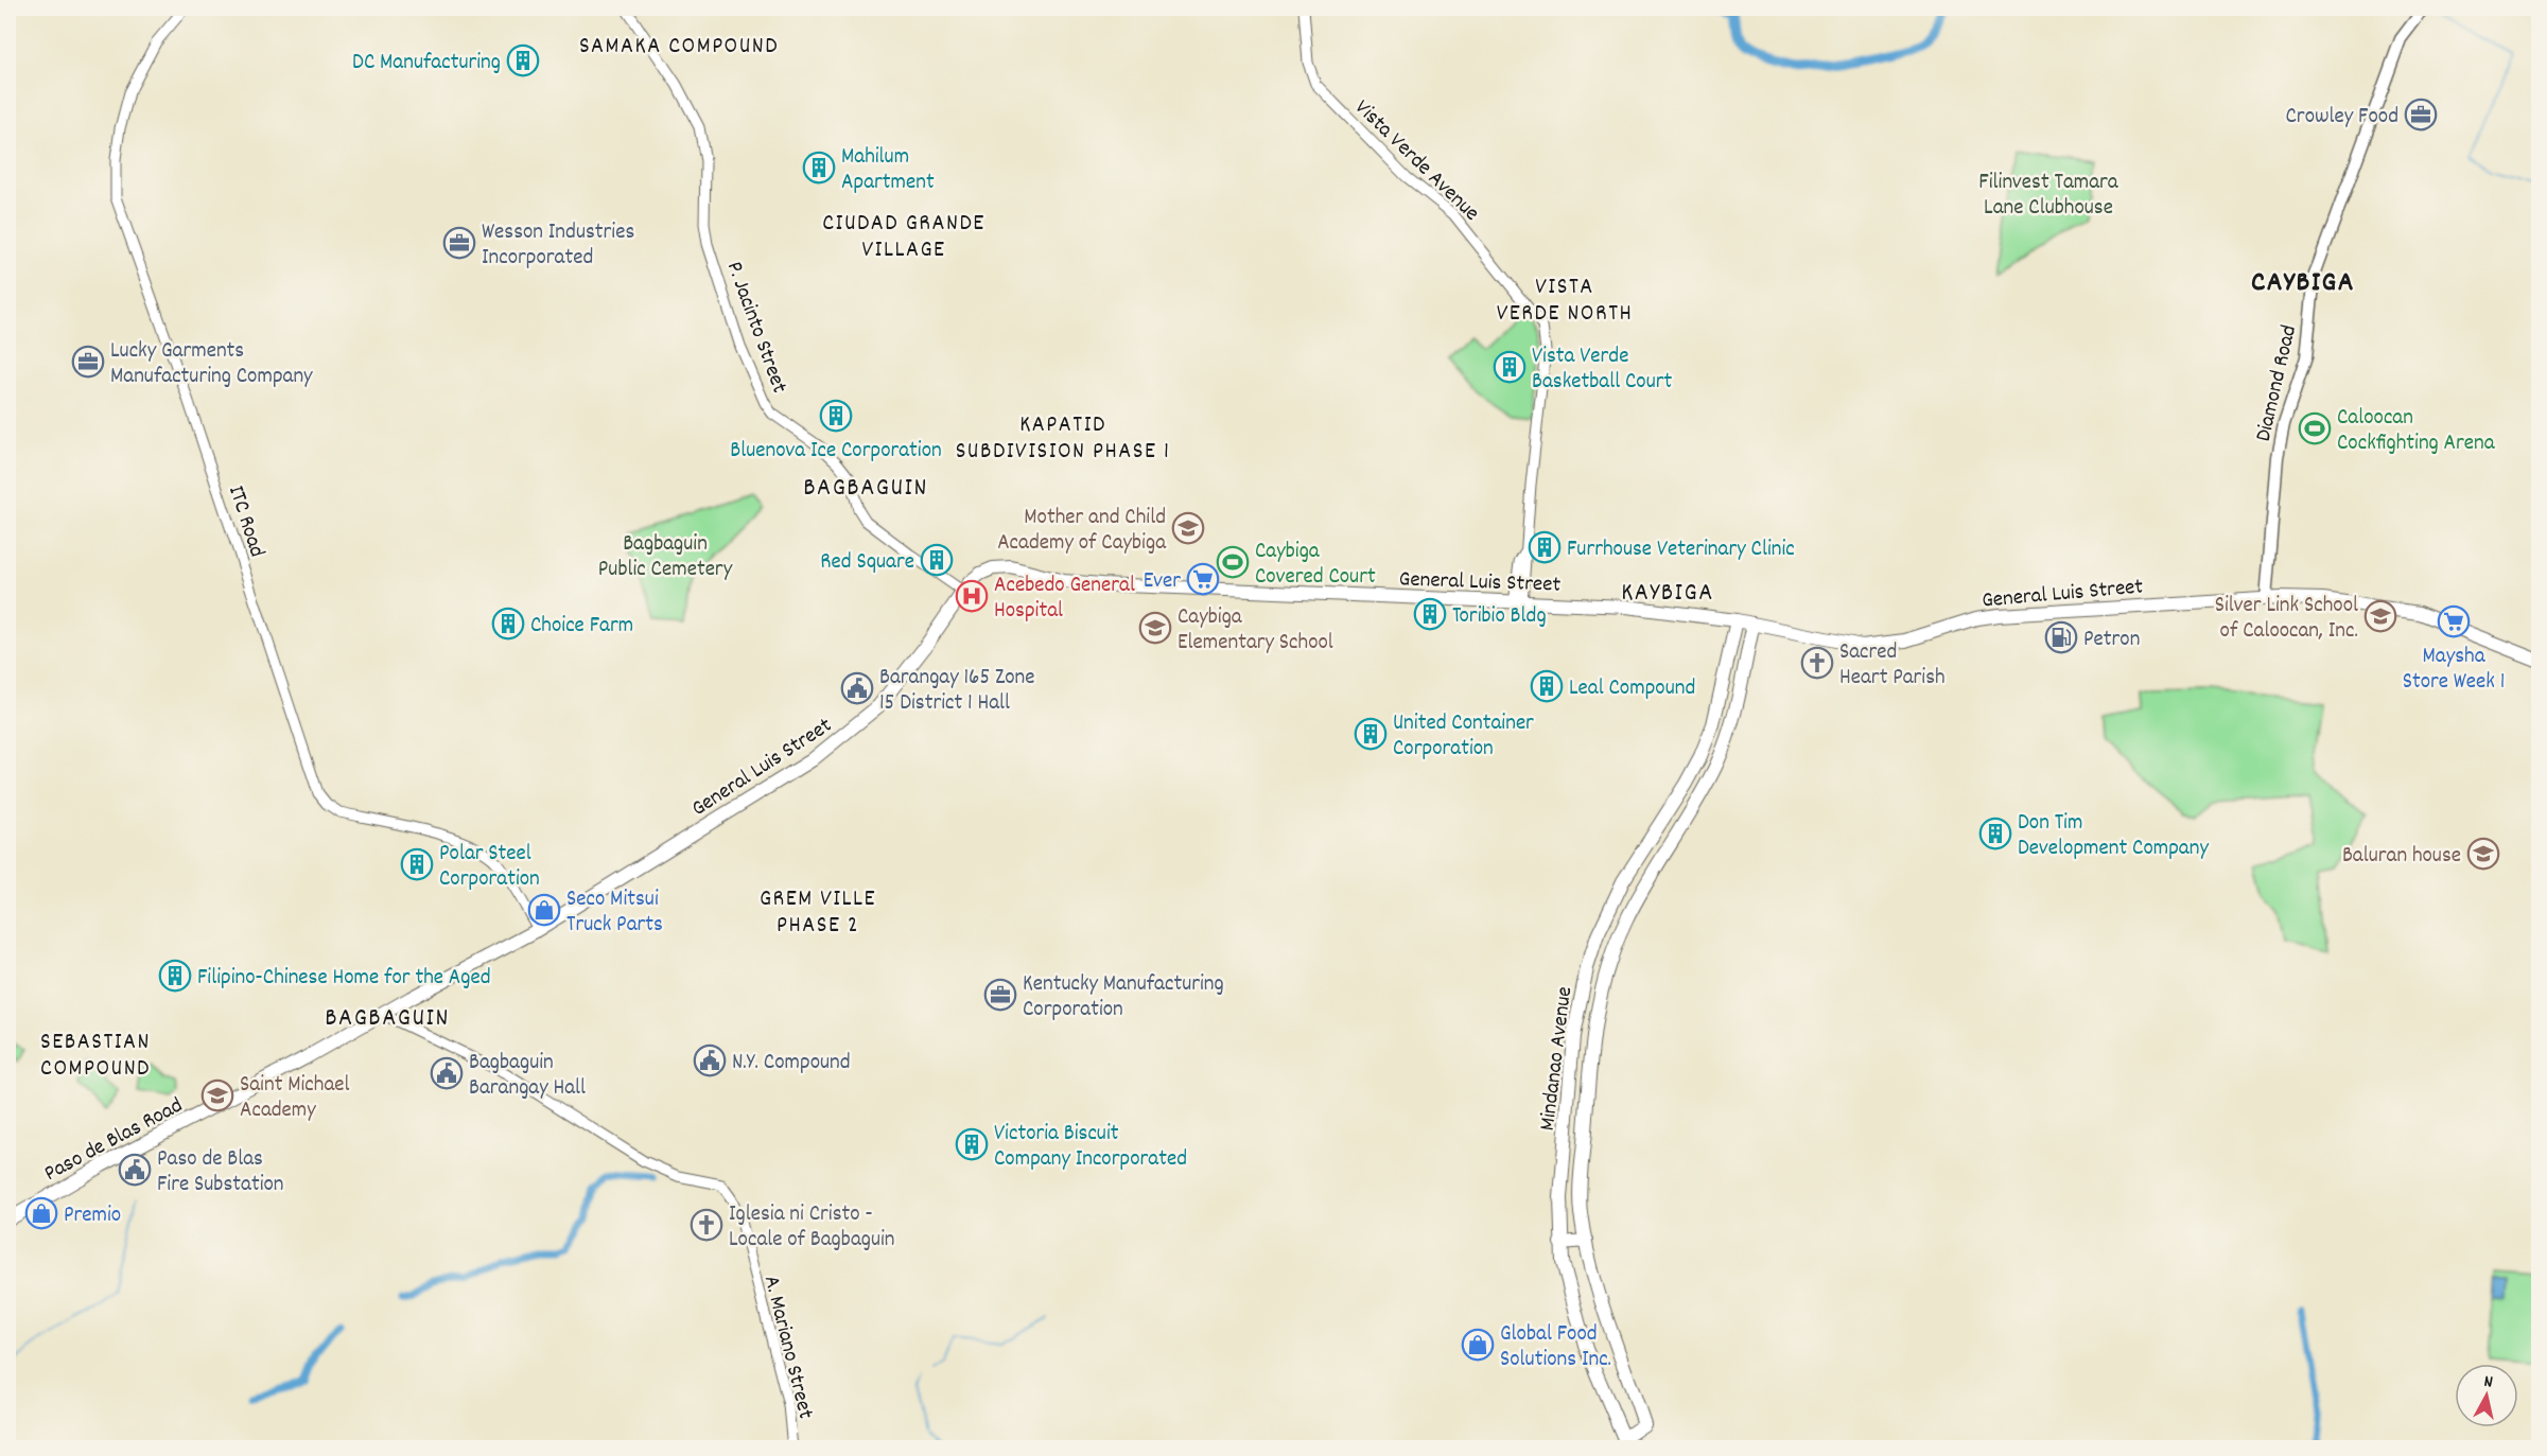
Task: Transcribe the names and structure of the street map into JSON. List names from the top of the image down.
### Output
{
  "streets": {
    "main road": [
      "Diamond Road",
      "General Luis Street",
      "Mindanao Avenue",
      "Paso de Blas Road"
    ],
    "street": [
      "Vista Verde Avenue",
      "P. Jacinto Street",
      "ITC Road",
      "A. Mariano Street"
    ]
  },
  "crossings": [
    ["Vista Verde Avenue", "General Luis Street"],
    ["P. Jacinto Street", "General Luis Street"],
    ["Diamond Road", "General Luis Street"],
    ["ITC Road", "General Luis Street"],
    ["General Luis Street", "Mindanao Avenue"],
    ["General Luis Street", "Paso de Blas Road"],
    ["General Luis Street", "A. Mariano Street"]
  ],
  "districts": [
    "SAMAKA COMPOUND",
    "CIUDAD GRANDE VILLAGE",
    "CAYBIGA",
    "VISTA VERDE NORTH",
    "KAPATID SUBDIVISION PHASE 1",
    "BAGBAGUIN",
    "KAYBIGA",
    "GREM VILLE PHASE 2",
    "BAGBAGUIN",
    "SEBASTIAN COMPOUND"
  ],
  "parks": ["Filinvest Tamara Lane Clubhouse", "Bagbaguin Public Cemetery"],
  "places": {
    "building": [
      "DC Manufacturing",
      "Mahilum Apartment",
      "Vista Verde Basketball Court",
      "Bluenova Ice Corporation",
      "Furrhouse Veterinary Clinic",
      "Red Square",
      "Toribio Bldg",
      "Choice Farm",
      "Leal Compound",
      "United Container Corporation",
      "Don Tim Development Company",
      "Polar Steel Corporation",
      "Filipino-Chinese Home for the Aged",
      "Victoria Biscuit Company Incorporated"
    ],
    "office": [
      "Crowley Food",
      "Wesson Industries Incorporated",
      "Lucky Garments Manufacturing Company",
      "Kentucky Manufacturing Corporation"
    ],
    "sports": ["Caloocan Cockfighting Arena", "Caybiga Covered Court"],
    "school or university": [
      "Mother and Child Academy of Caybiga",
      "Silver Link School of Caloocan, Inc.",
      "Caybiga Elementary School",
      "Baluran house",
      "Saint Michael Academy"
    ],
    "supermarket": ["Ever", "Maysha Store Week 1"],
    "hospital": ["Acebedo General Hospital"],
    "fuel station": ["Petron"],
    "church": ["Sacred Heart Parish", "Iglesia ni Cristo - Locale of Bagbaguin"],
    "public building": [
      "Barangay 165 Zone 15 District 1 Hall",
      "N.Y. Compound",
      "Bagbaguin Barangay Hall",
      "Paso de Blas Fire Substation"
    ],
    "shop": ["Seco Mitsui Truck Parts", "Premio", "Global Food Solutions Inc."]
  },
  "north": "top"
}
